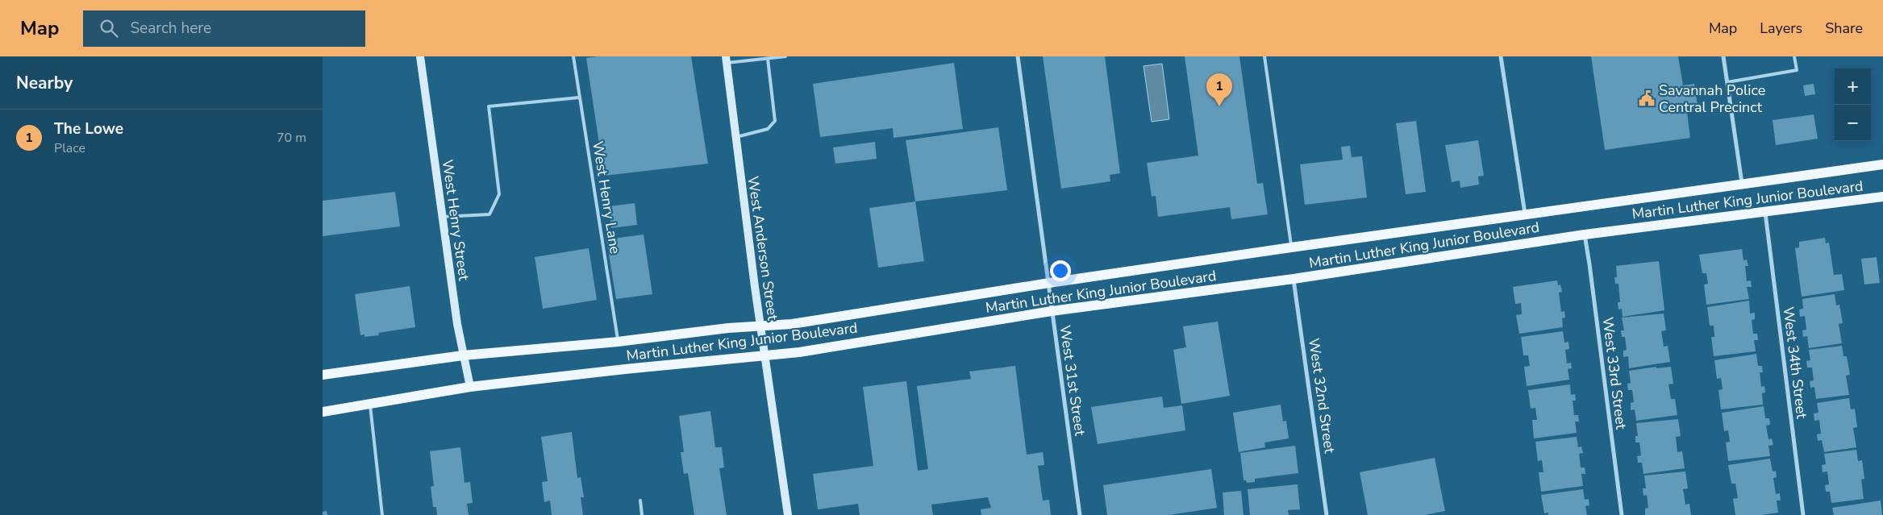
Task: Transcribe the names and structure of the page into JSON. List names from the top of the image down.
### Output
{
  "streets": {
    "main road": ["Martin Luther King Junior Boulevard", "West Henry Street", "West Anderson Street"],
    "street": [
      "West 34th Street",
      "West 33rd Street",
      "West 31st Street",
      "West 32nd Street"
    ],
    "lane": ["West Henry Lane"]
  },
  "crossings": [
    ["West Henry Lane", "Martin Luther King Junior Boulevard"],
    ["Martin Luther King Junior Boulevard", "West Henry Street"],
    ["Martin Luther King Junior Boulevard", "West Anderson Street"],
    ["Martin Luther King Junior Boulevard", "West 34th Street"],
    ["Martin Luther King Junior Boulevard", "West 33rd Street"],
    ["Martin Luther King Junior Boulevard", "West 31st Street"],
    ["Martin Luther King Junior Boulevard", "West 32nd Street"]
  ],
  "places": {
    "public building": ["Savannah Police Central Precinct"]
  },
  "page": {
    "header": "Map",
    "search": "Search here",
    "nav": ["Map", "Layers", "Share"],
    "heading": "Nearby",
    "map_buttons": ["+", "−"],
    "pins": "1",
    "list": [
      {
        "mark": "1",
        "name": "The Lowe",
        "note": "Place",
        "value": "70 m"
      }
    ]
  }
}
